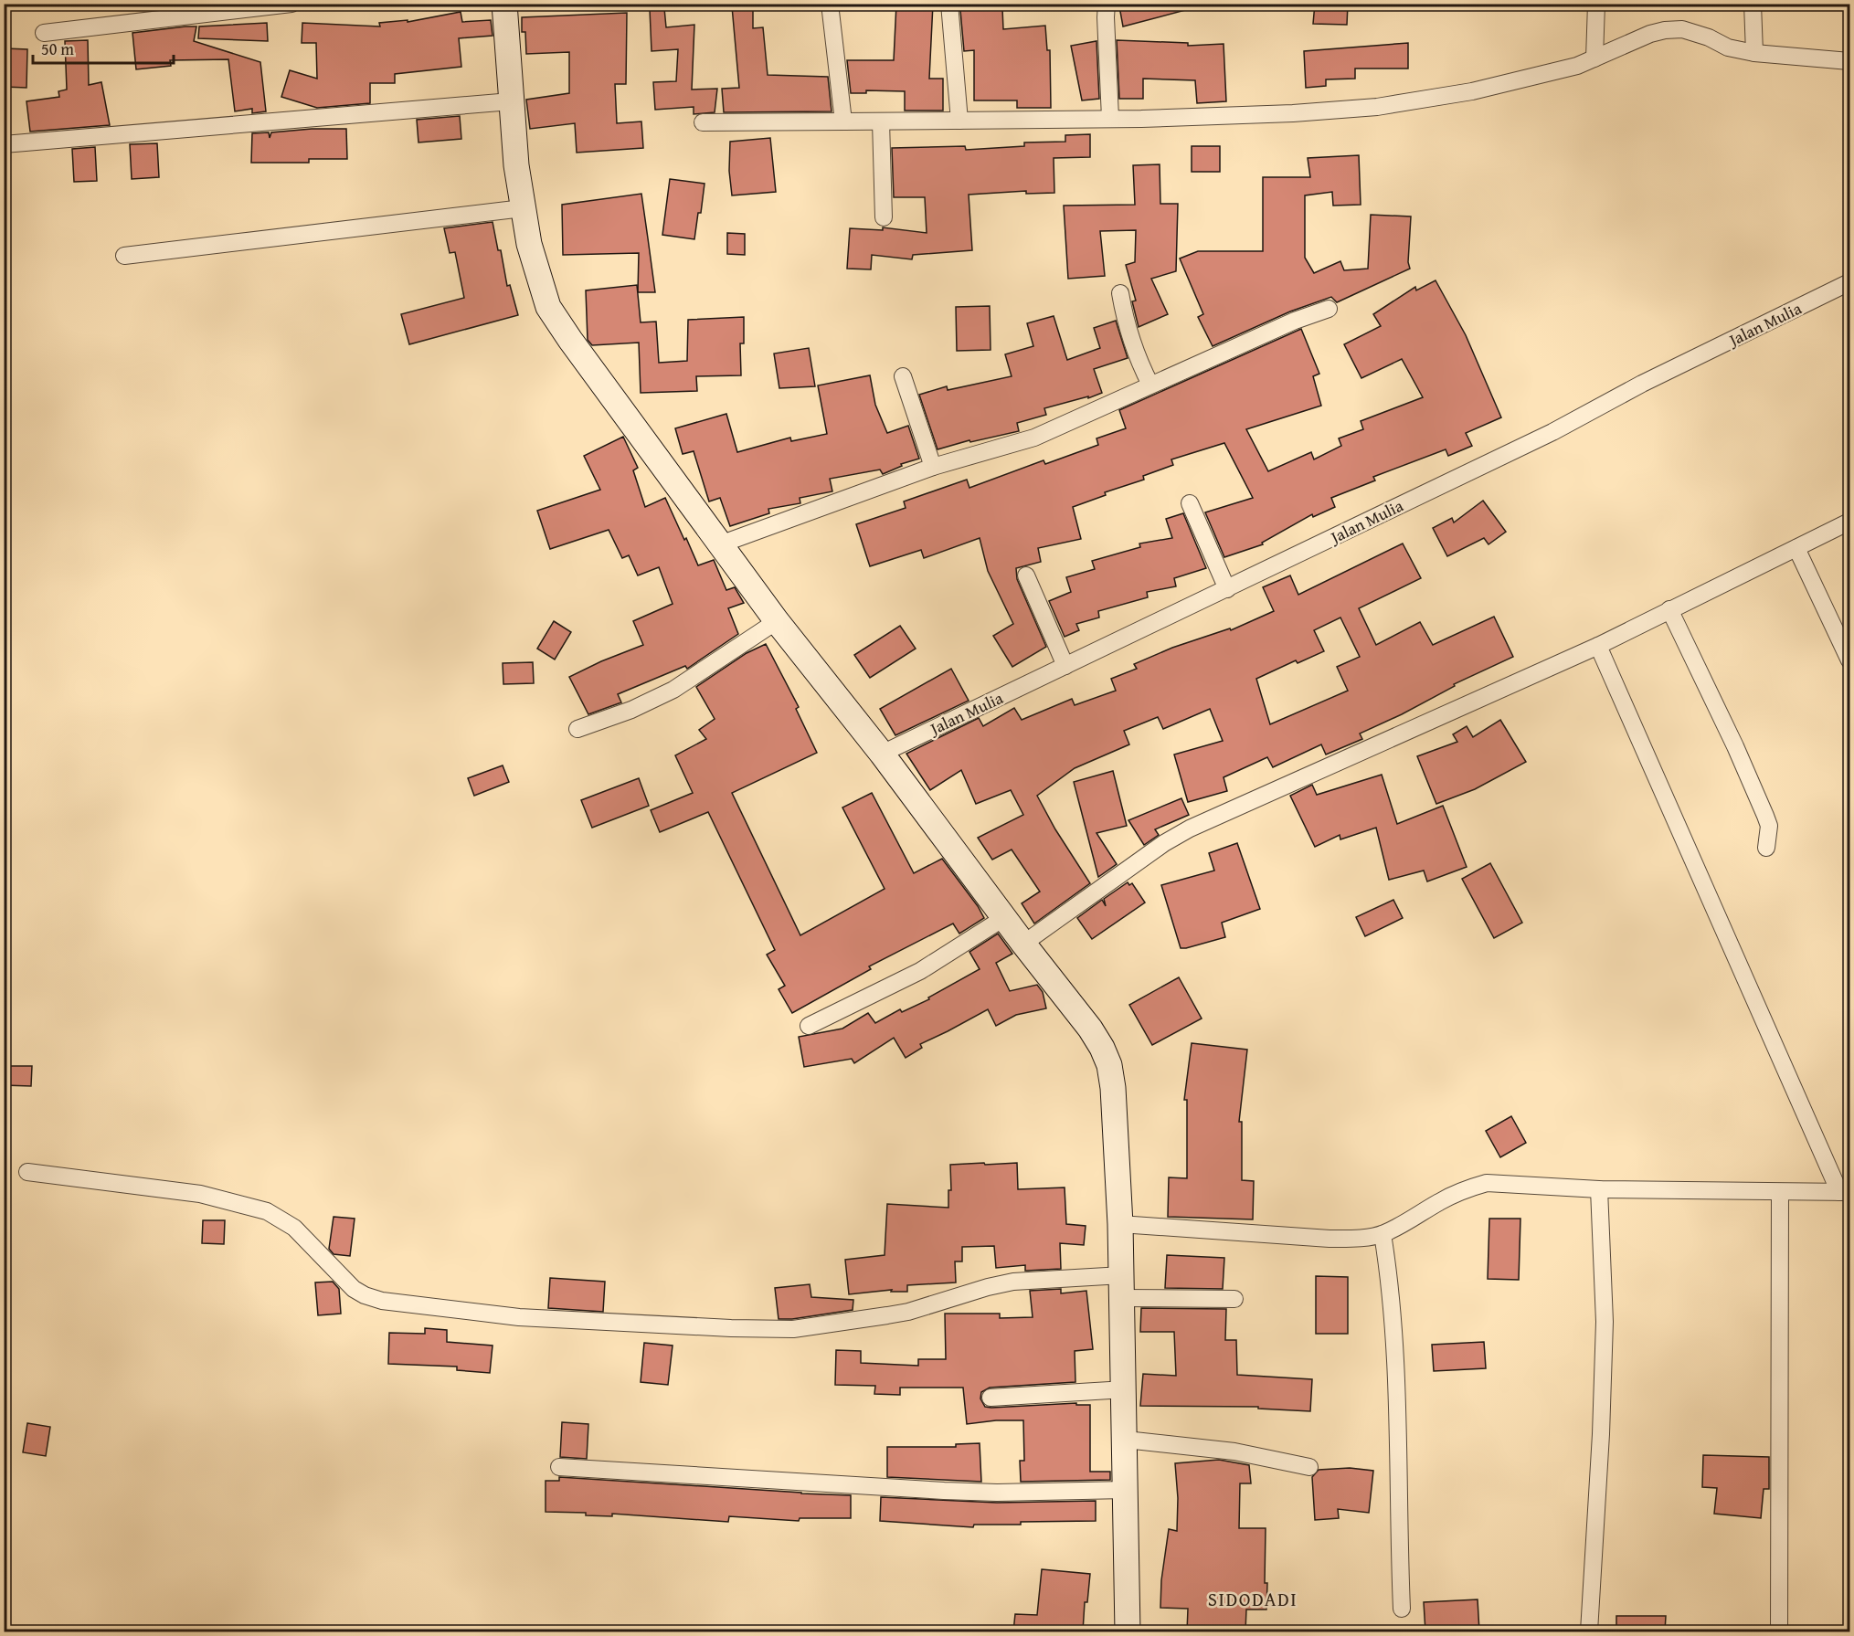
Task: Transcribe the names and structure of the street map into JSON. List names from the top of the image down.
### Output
{
  "streets": {
    "street": ["Jalan Mulia"]
  },
  "districts": ["SIDODADI"],
  "scale_bar": "50 m"
}
